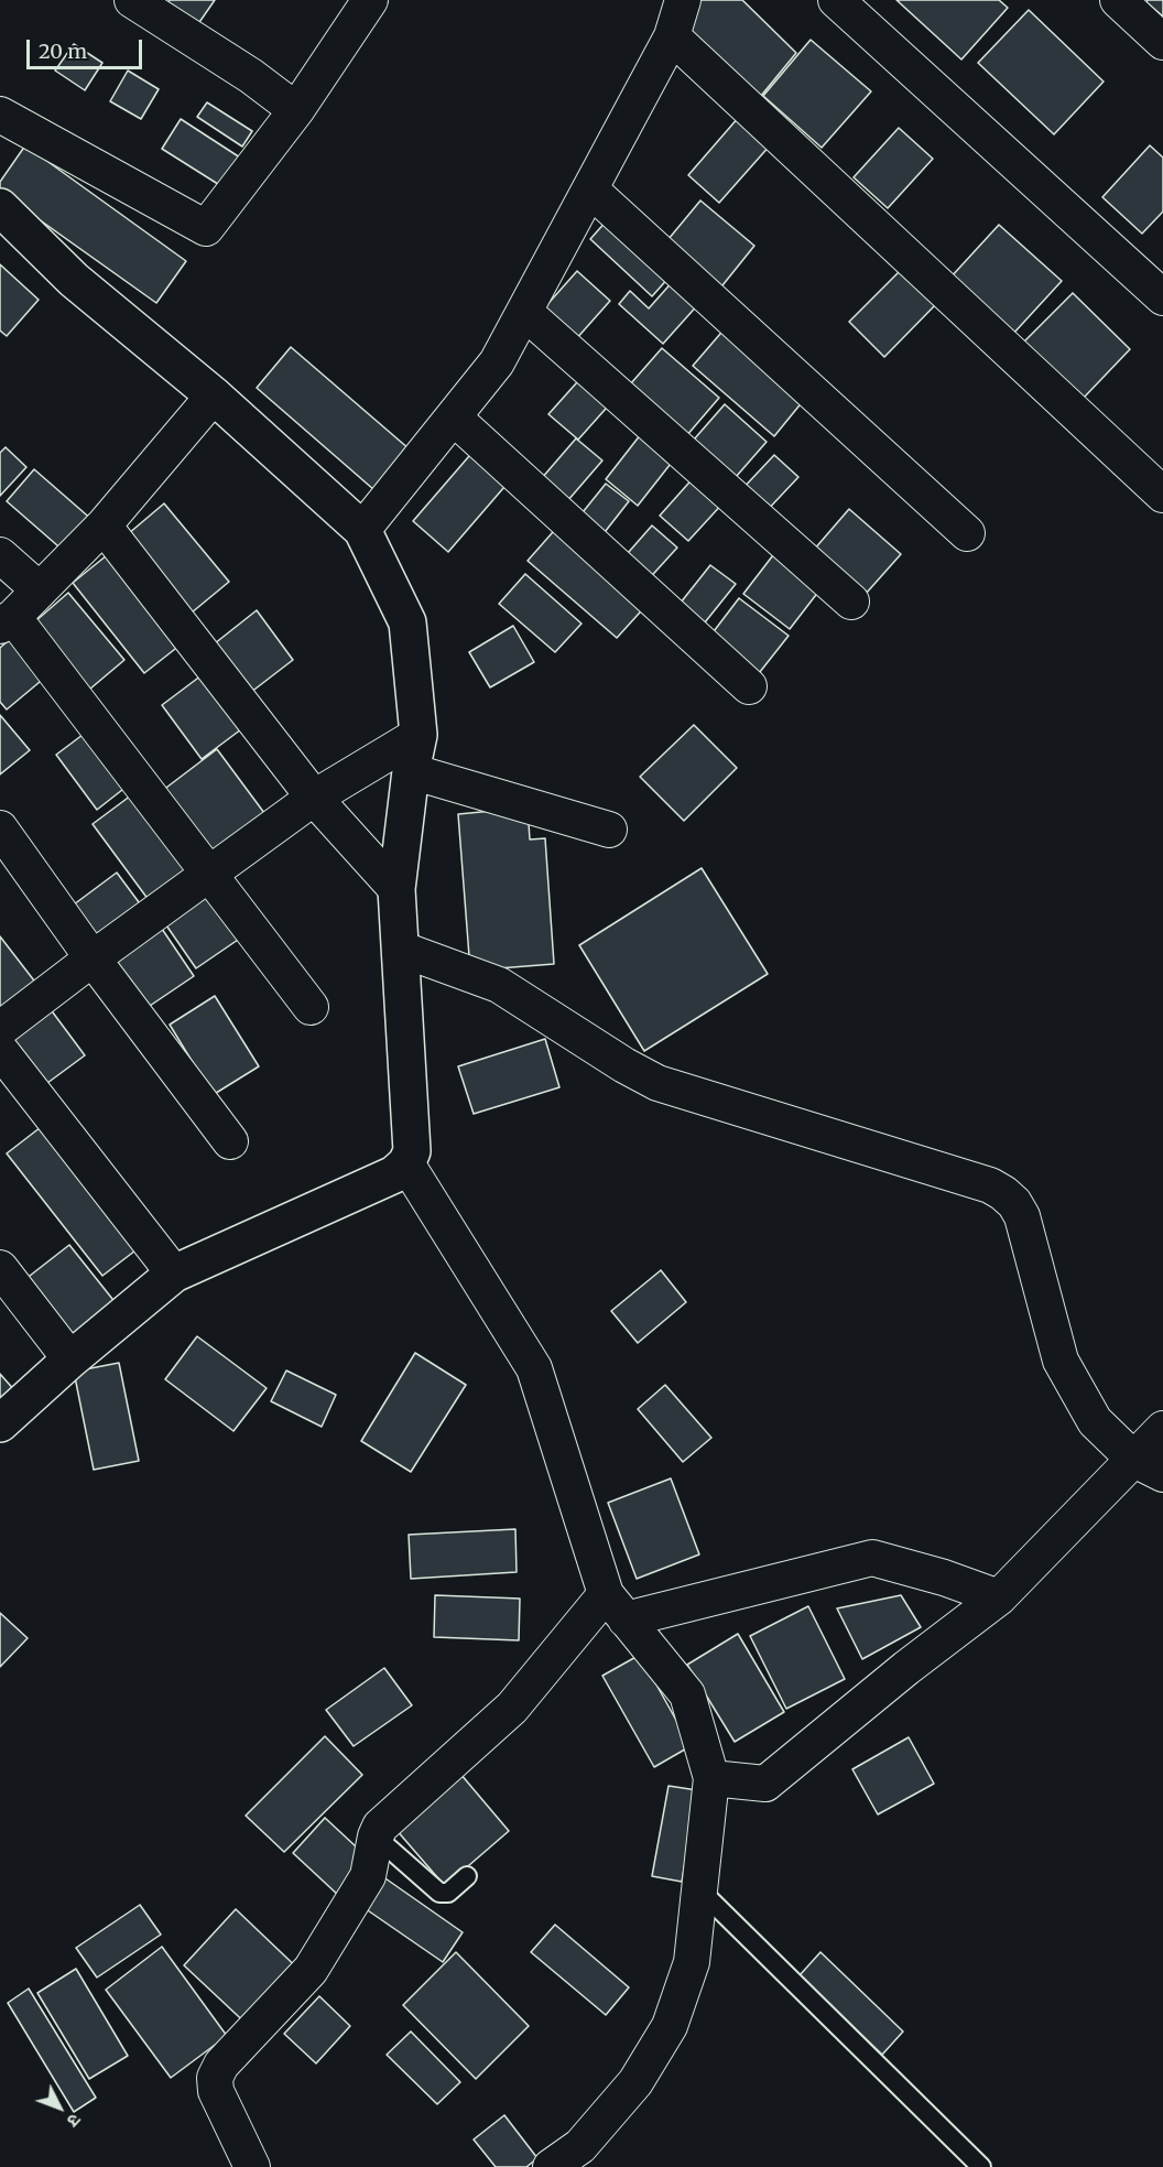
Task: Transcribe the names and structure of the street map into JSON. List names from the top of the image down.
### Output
{
  "scale_bar": "20 m",
  "north": "bottom right"
}
